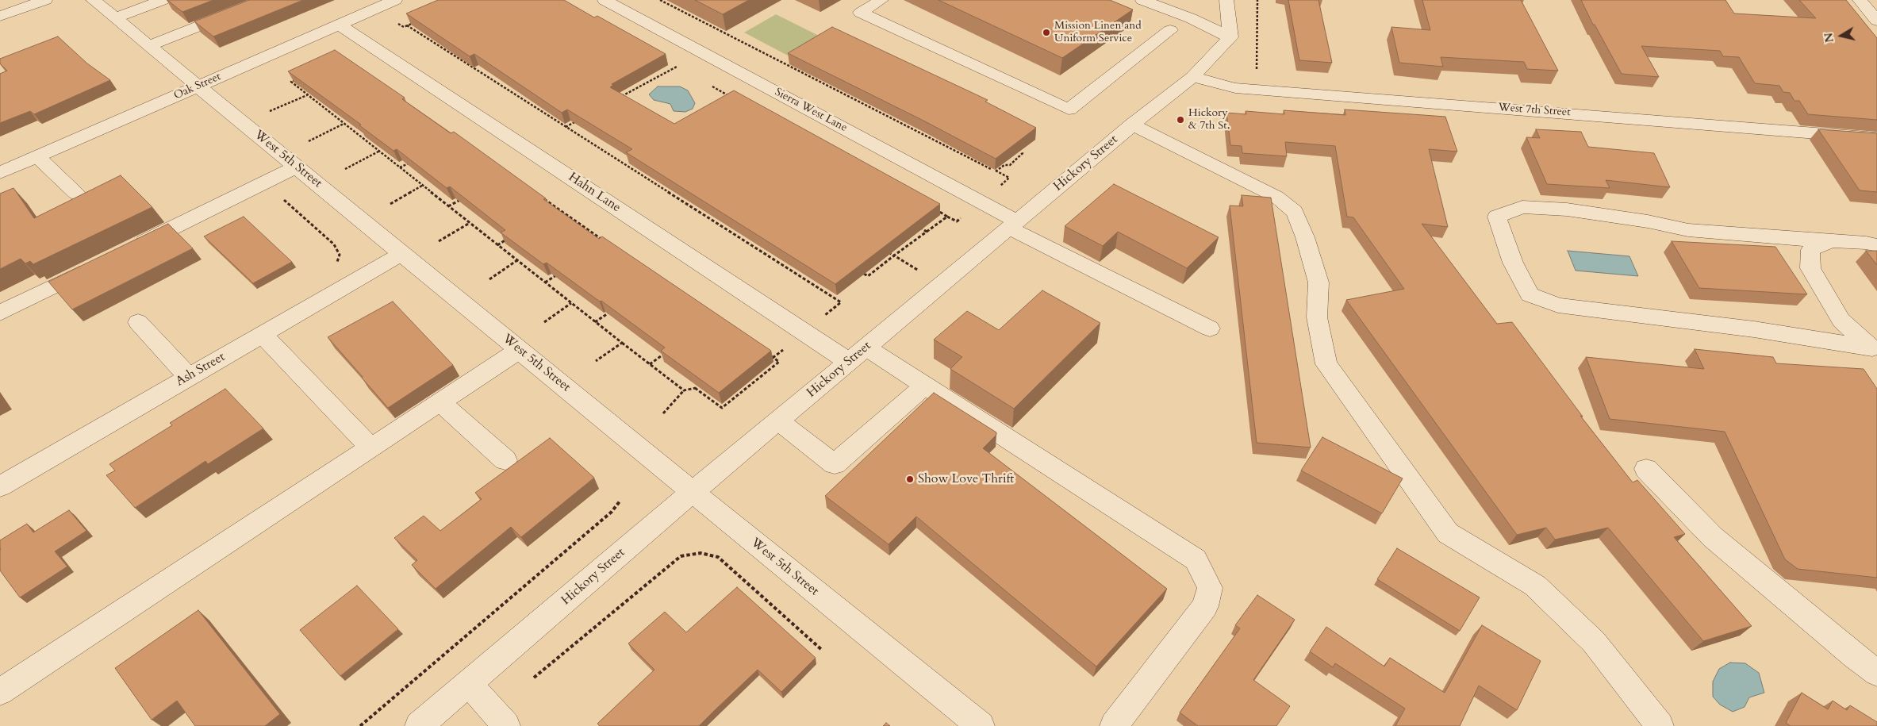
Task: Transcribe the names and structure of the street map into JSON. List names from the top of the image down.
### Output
{
  "streets": {
    "street": [
      "Oak Street",
      "Sierra West Lane",
      "West 7th Street",
      "West 5th Street",
      "Hickory Street",
      "Hahn Lane",
      "Ash Street"
    ]
  },
  "crossings": [
    ["Oak Street", "West 5th Street"],
    ["Oak Street", "Hahn Lane"],
    ["Sierra West Lane", "Hickory Street"],
    ["West 7th Street", "Hickory Street"],
    ["West 5th Street", "Hickory Street"],
    ["West 5th Street", "Ash Street"],
    ["Hickory Street", "Hahn Lane"]
  ],
  "places": ["Mission Linen and Uniform Service", "Hickory & 7th St.", "Show Love Thrift"],
  "north": "left"
}
